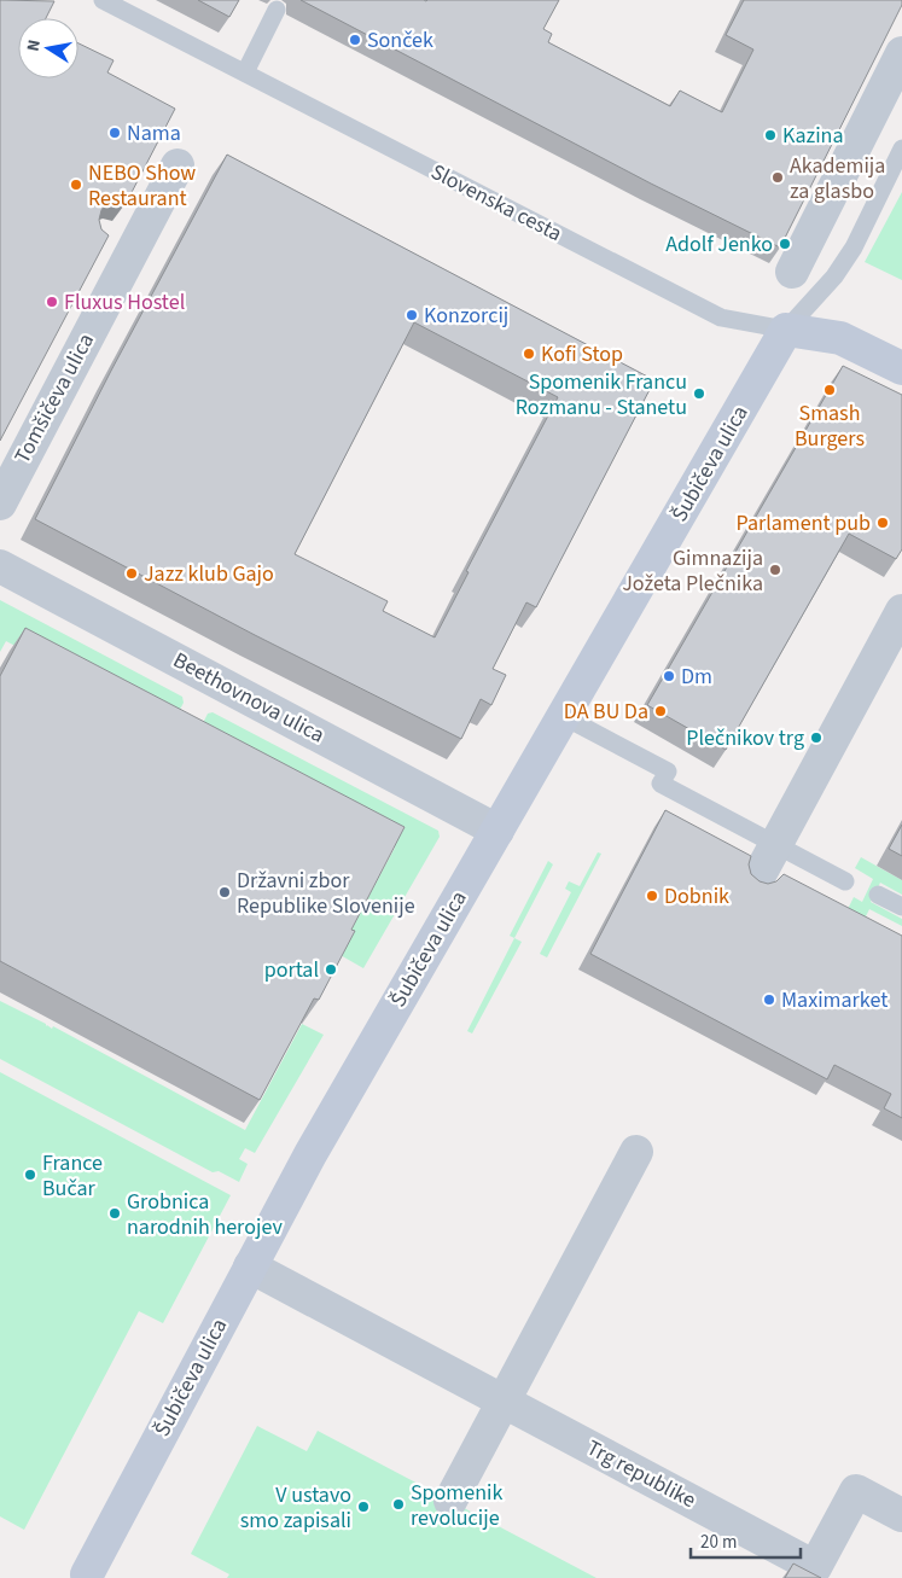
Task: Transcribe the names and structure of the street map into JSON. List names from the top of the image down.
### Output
{
  "streets": {
    "street": [
      "Slovenska cesta",
      "Tomšičeva ulica",
      "Šubičeva ulica",
      "Beethovnova ulica",
      "Trg republike"
    ]
  },
  "crossings": [
    ["Slovenska cesta", "Šubičeva ulica"],
    ["Šubičeva ulica", "Beethovnova ulica"],
    ["Šubičeva ulica", "Trg republike"]
  ],
  "places": [
    "Sonček",
    "Nama",
    "Kazina",
    "Akademija za glasbo",
    "NEBO Show Restaurant",
    "Adolf Jenko",
    "Fluxus Hostel",
    "Konzorcij",
    "Kofi Stop",
    "Smash Burgers",
    "Spomenik Francu Rozmanu - Stanetu",
    "Parlament pub",
    "Gimnazija Jožeta Plečnika",
    "Jazz klub Gajo",
    "Dm",
    "DA BU Da",
    "Plečnikov trg",
    "Državni zbor Republike Slovenije",
    "Dobnik",
    "portal",
    "Maximarket",
    "France Bučar",
    "Grobnica narodnih herojev",
    "Spomenik revolucije",
    "V ustavo smo zapisali"
  ],
  "scale_bar": "20 m",
  "north": "left"
}
